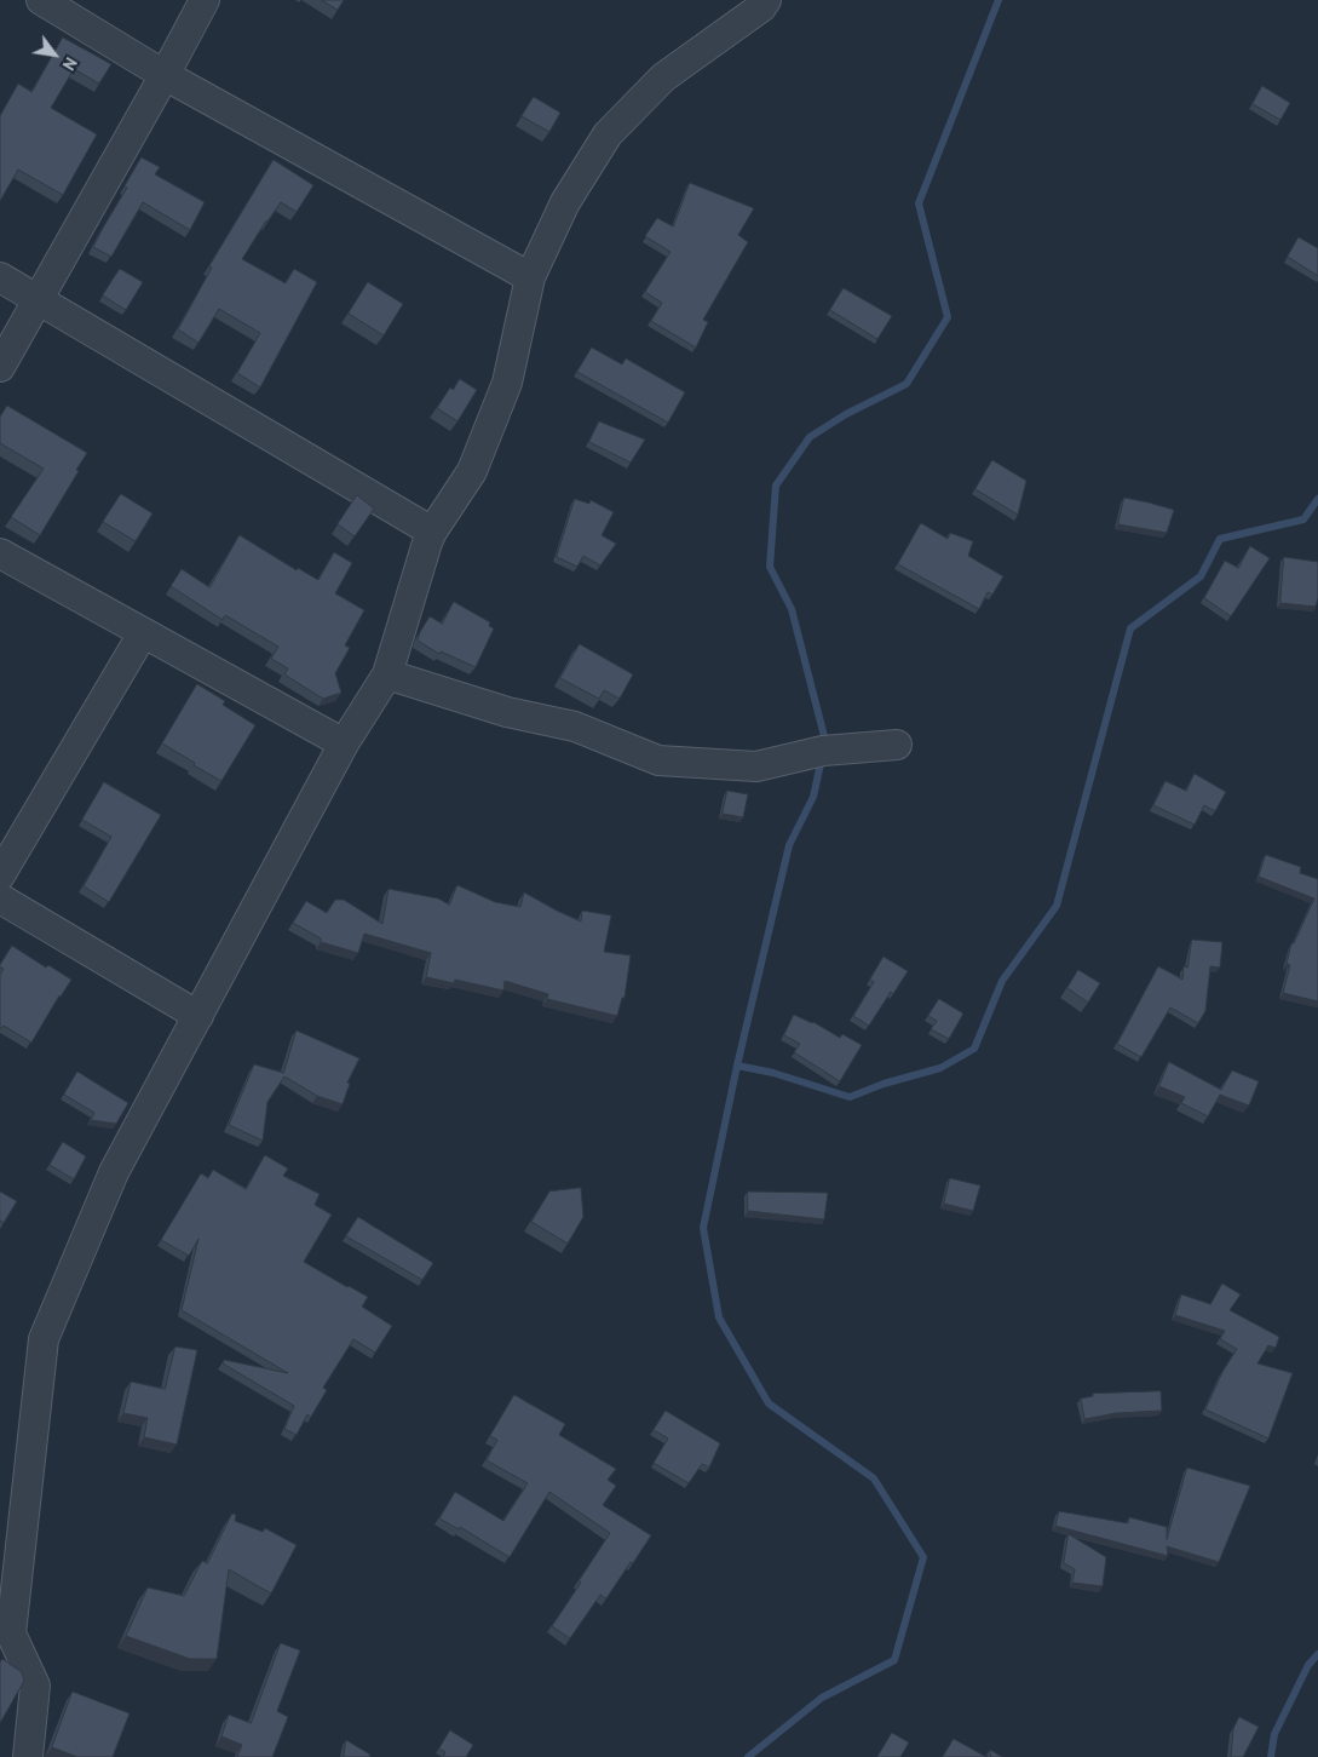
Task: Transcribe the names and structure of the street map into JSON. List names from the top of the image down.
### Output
{
  "north": "bottom right"
}
